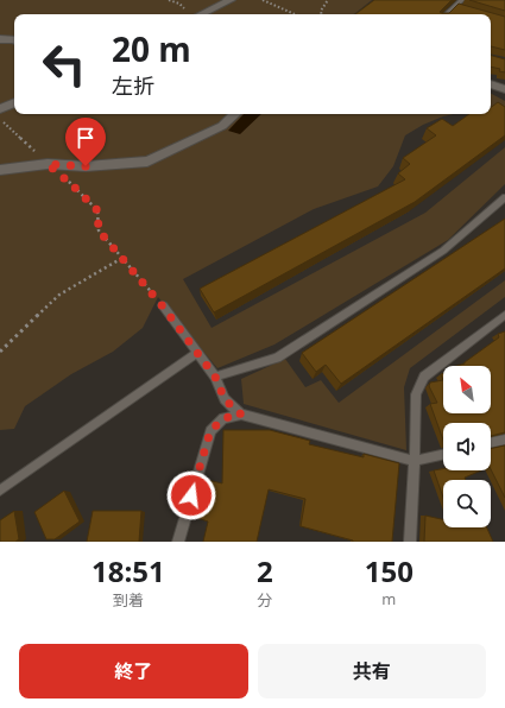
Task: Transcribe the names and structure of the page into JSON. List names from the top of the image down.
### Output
{
  "north": "top left",
  "page": {
    "turn": ["20 m", "左折"],
    "eta": [
      "18:51",
      "到着",
      "2",
      "分",
      "150",
      "m"
    ],
    "buttons": ["終了", "共有"]
  }
}
